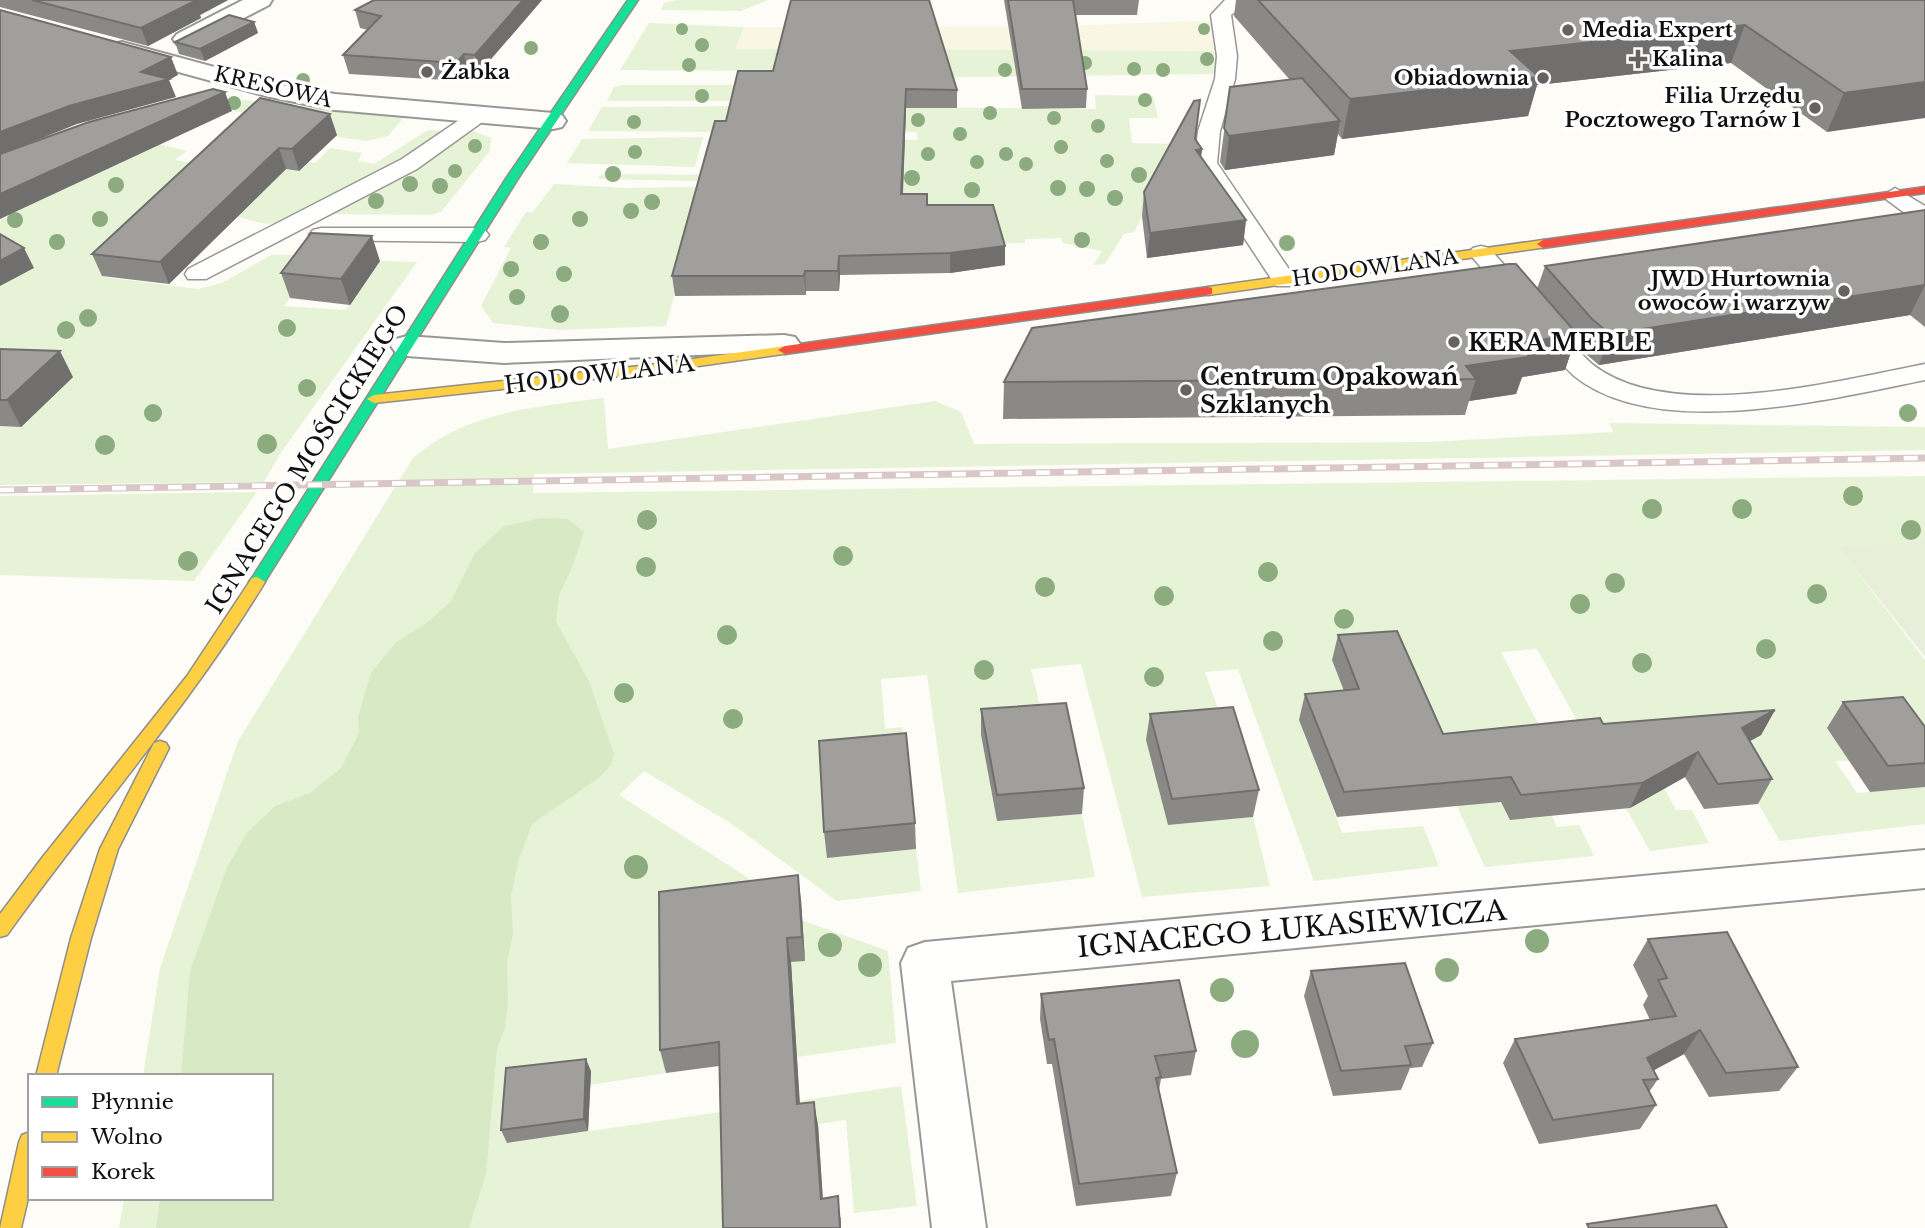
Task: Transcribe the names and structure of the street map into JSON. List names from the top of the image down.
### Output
{
  "streets": {
    "street": [
      "KRESOWA",
      "HODOWLANA",
      "IGNACEGO MOŚCICKIEGO",
      "IGNACEGO ŁUKASIEWICZA"
    ]
  },
  "crossings": [
    ["KRESOWA", "IGNACEGO MOŚCICKIEGO"],
    ["HODOWLANA", "IGNACEGO MOŚCICKIEGO"]
  ],
  "places": {
    "other": [
      "Media Expert",
      "Żabka",
      "Obiadownia",
      "Filia Urzędu Pocztowego Tarnów 1",
      "JWD Hurtownia owoców i warzyw",
      "KERA MEBLE",
      "Centrum Opakowań Szklanych"
    ],
    "health": ["Kalina"]
  },
  "legend": ["Płynnie", "Wolno", "Korek"]
}
